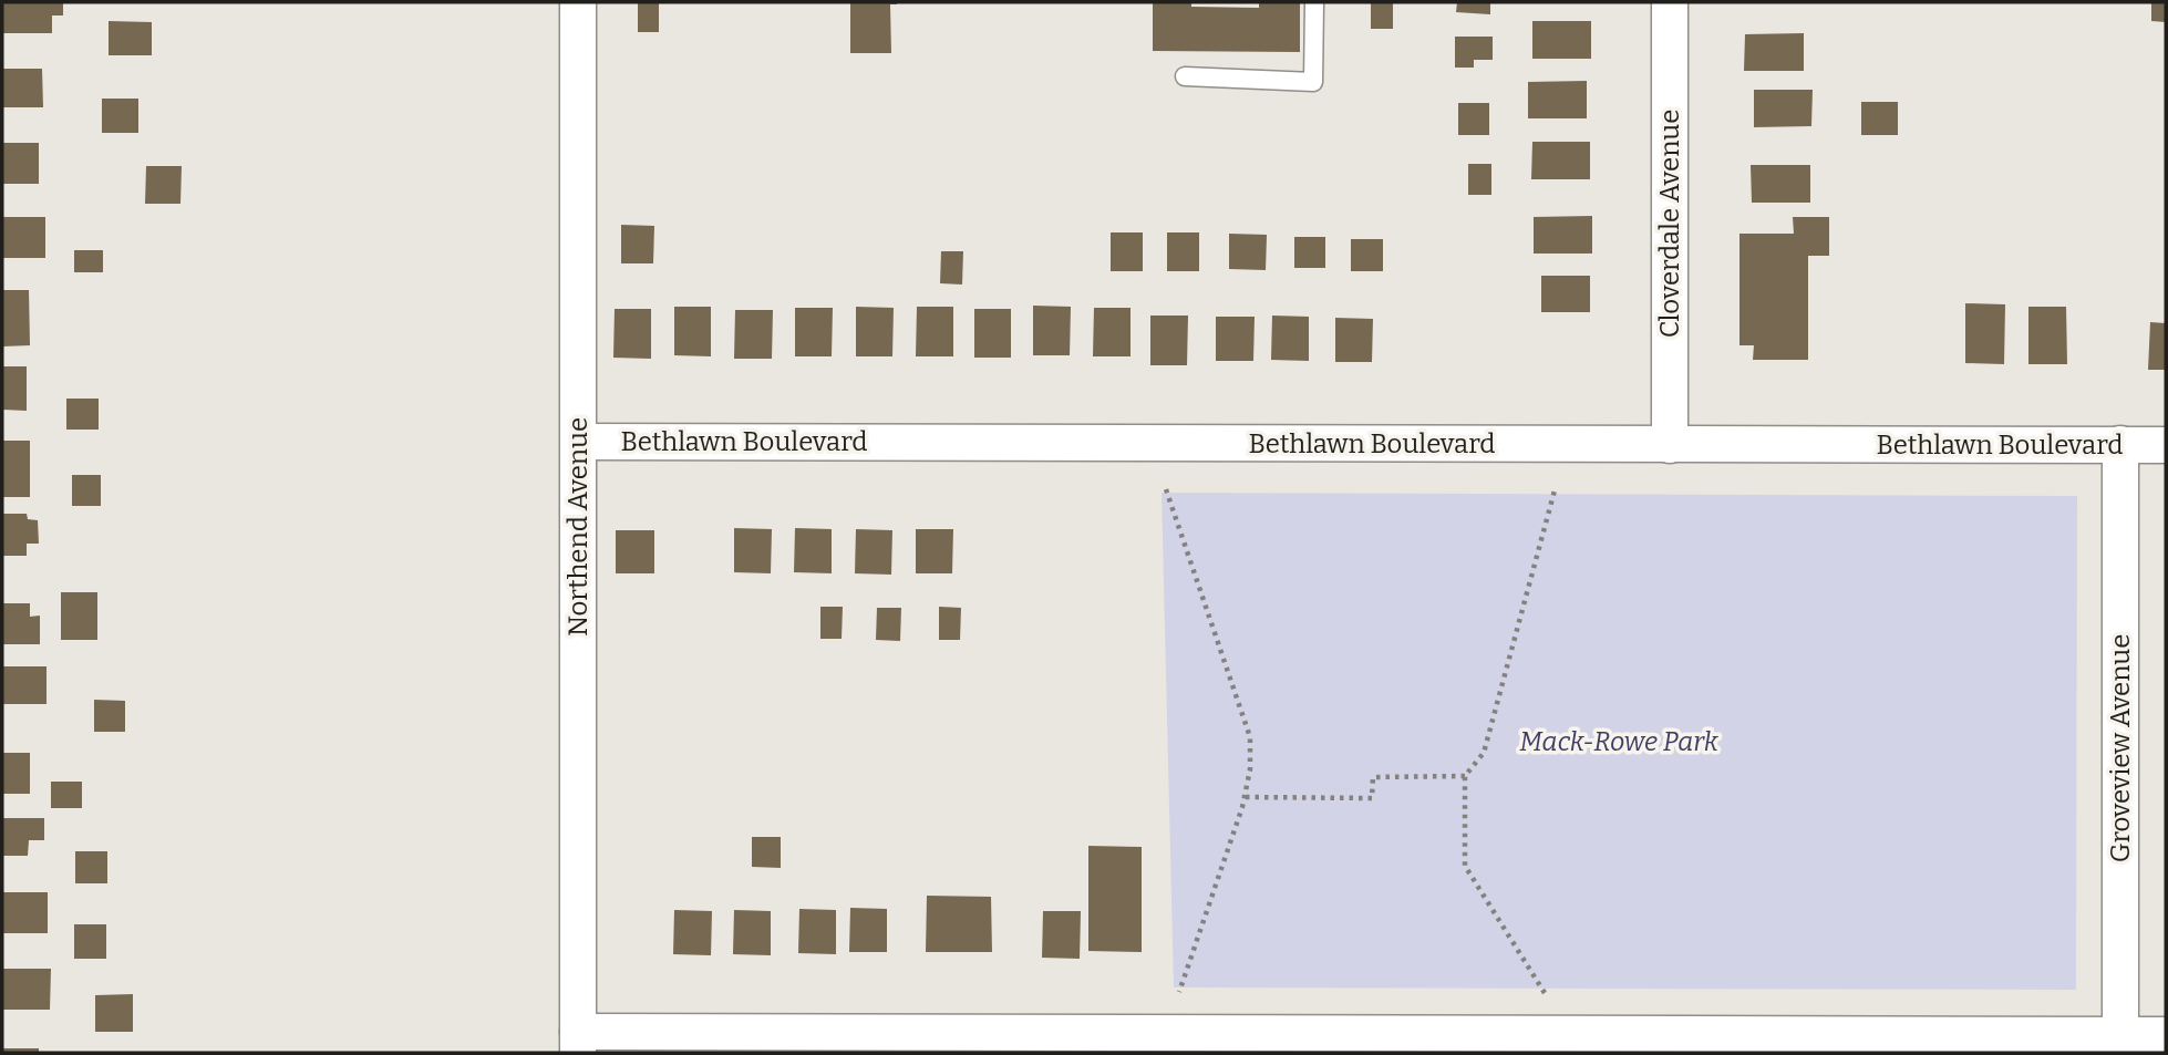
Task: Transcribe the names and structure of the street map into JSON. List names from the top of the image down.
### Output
{
  "streets": {
    "street": [
      "Cloverdale Avenue",
      "Bethlawn Boulevard",
      "Northend Avenue",
      "Groveview Avenue"
    ]
  },
  "crossings": [
    ["Cloverdale Avenue", "Bethlawn Boulevard"],
    ["Bethlawn Boulevard", "Northend Avenue"],
    ["Bethlawn Boulevard", "Groveview Avenue"]
  ],
  "parks": ["Mack-Rowe Park"]
}
